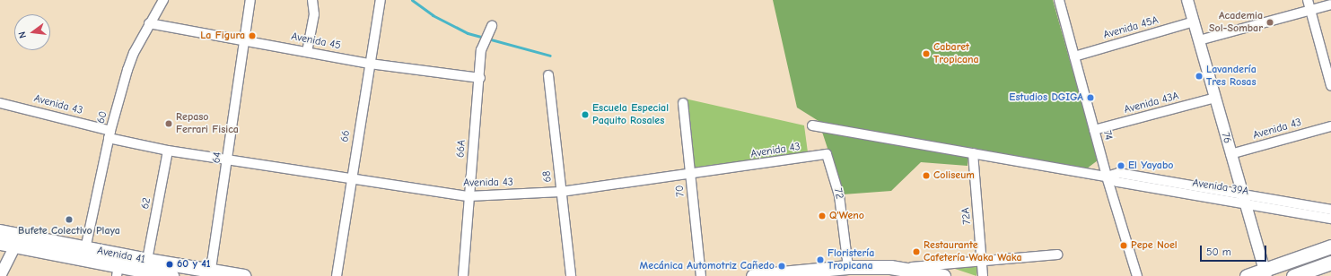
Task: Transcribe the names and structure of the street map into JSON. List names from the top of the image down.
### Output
{
  "streets": {
    "main road": ["Avenida 41"],
    "street": [
      "Avenida 45A",
      "Avenida 45",
      "Avenida 43A",
      "Avenida 43",
      "60",
      "74",
      "66",
      "76",
      "66A",
      "64",
      "68",
      "Avenida 39A",
      "70",
      "72",
      "62",
      "72A"
    ]
  },
  "crossings": [
    ["Avenida 45A", "74"],
    ["Avenida 45A", "76"],
    ["Avenida 45", "60"],
    ["Avenida 45", "66"],
    ["Avenida 45", "66A"],
    ["Avenida 45", "64"],
    ["Avenida 43A", "74"],
    ["Avenida 43A", "76"],
    ["Avenida 43", "60"],
    ["Avenida 43", "66"],
    ["Avenida 43", "76"],
    ["Avenida 43", "66A"],
    ["Avenida 43", "64"],
    ["Avenida 43", "68"],
    ["Avenida 43", "70"],
    ["Avenida 43", "72"],
    ["Avenida 43", "62"],
    ["60", "Avenida 41"],
    ["74", "Avenida 39A"],
    ["76", "Avenida 39A"],
    ["64", "Avenida 41"],
    ["Avenida 39A", "72A"],
    ["62", "Avenida 41"]
  ],
  "places": [
    "Academia Sol-Sombar",
    "La Figura",
    "Cabaret Tropicana",
    "Lavandería Tres Rosas",
    "Estudios DGIGA",
    "Escuela Especial Paquito Rosales",
    "Repaso Ferrari Fisica",
    "El Yayabo",
    "Coliseum",
    "Q'Weno",
    "Bufete Colectivo Playa",
    "Pepe Noel",
    "Restaurante Cafetería Waka Waka",
    "Floristería Tropicana",
    "60 y 41",
    "Mecánica Automotriz Cañedo"
  ],
  "scale_bar": "50 m",
  "north": "left"
}
